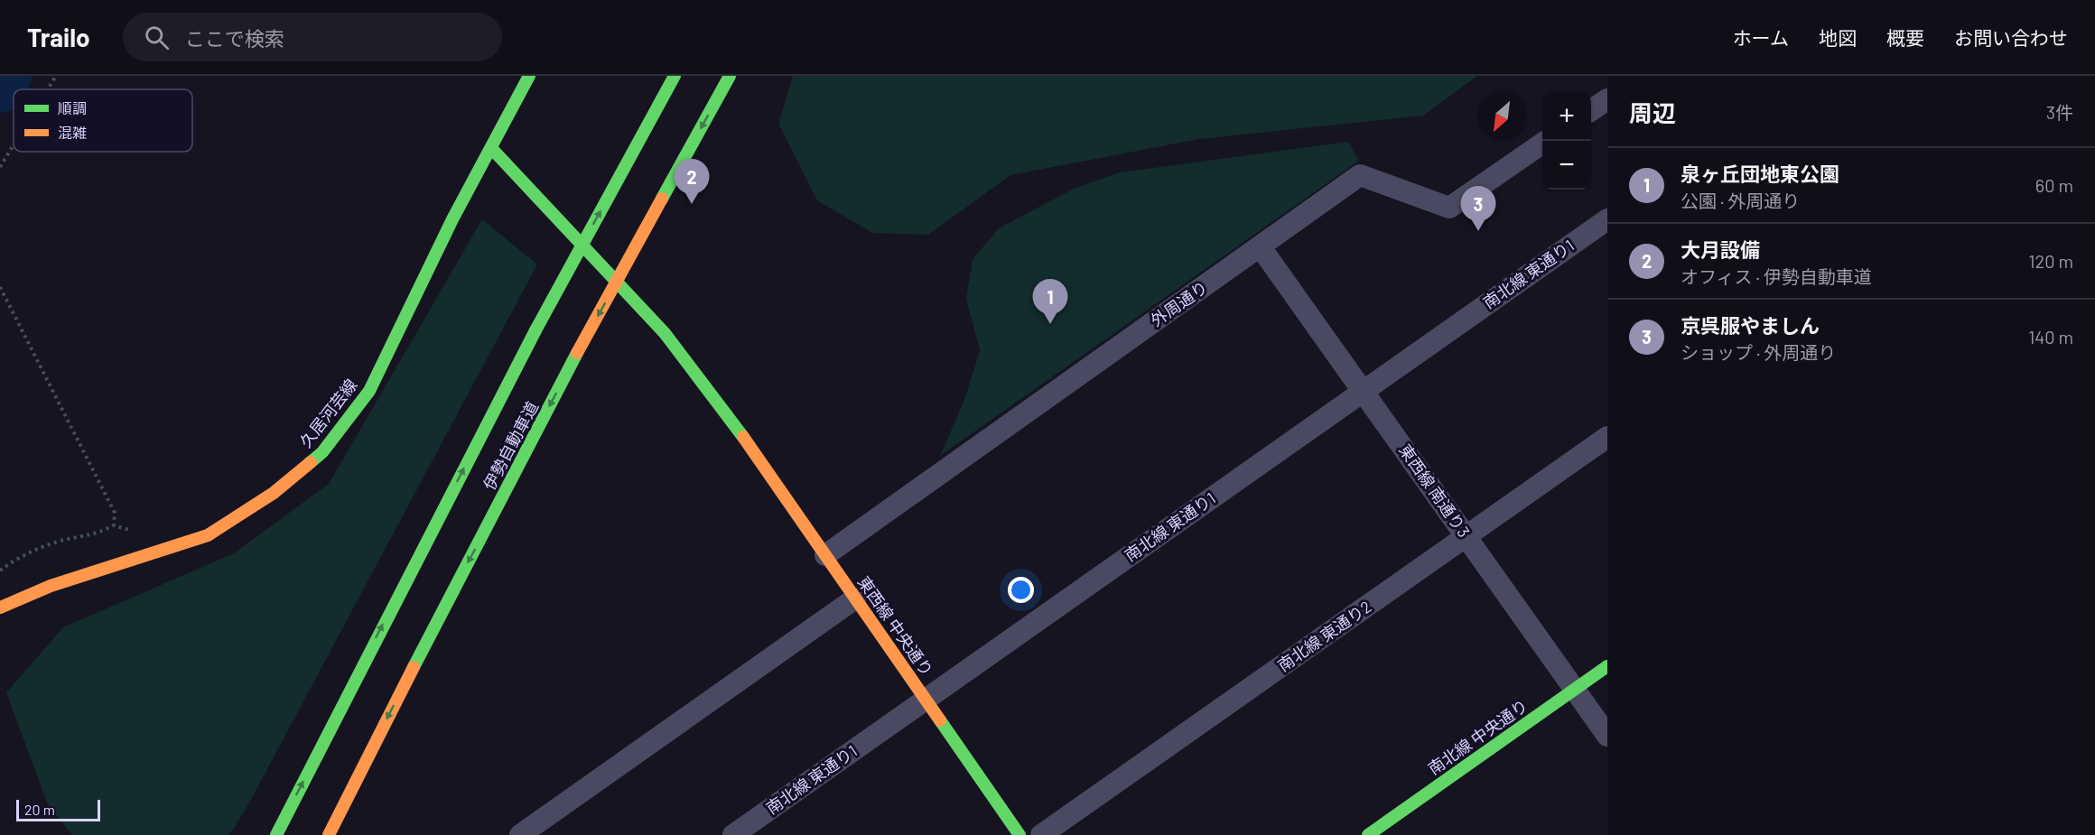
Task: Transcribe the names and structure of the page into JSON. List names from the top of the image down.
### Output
{
  "streets": {
    "main road": [
      "久居河芸線",
      "伊勢自動車道",
      "東西線 中央通り",
      "南北線 中央通り"
    ],
    "street": [
      "南北線 東通り1",
      "外周通り",
      "東西線 南通り3",
      "南北線 東通り2"
    ]
  },
  "crossings": [
    ["南北線 東通り1", "東西線 南通り3"],
    ["南北線 東通り1", "東西線 中央通り"],
    ["外周通り", "東西線 南通り3"],
    ["外周通り", "東西線 中央通り"],
    ["久居河芸線", "東西線 中央通り"],
    ["東西線 南通り3", "南北線 東通り2"],
    ["東西線 南通り3", "南北線 中央通り"]
  ],
  "legend": ["順調", "混雑"],
  "scale_bar": "20 m",
  "north": "bottom left",
  "page": {
    "header": "Trailo",
    "search": "ここで検索",
    "nav": [
      "ホーム",
      "地図",
      "概要",
      "お問い合わせ"
    ],
    "heading": ["周辺", "3件"],
    "map_buttons": ["+", "−"],
    "list": [
      {
        "mark": "1",
        "name": "泉ヶ丘団地東公園",
        "note": "公園 · 外周通り",
        "value": "60 m"
      },
      {
        "mark": "2",
        "name": "大月設備",
        "note": "オフィス · 伊勢自動車道",
        "value": "120 m"
      },
      {
        "mark": "3",
        "name": "京呉服やましん",
        "note": "ショップ · 外周通り",
        "value": "140 m"
      }
    ],
    "pins": ["2", "3", "1"],
    "scale": "20 m"
  }
}
